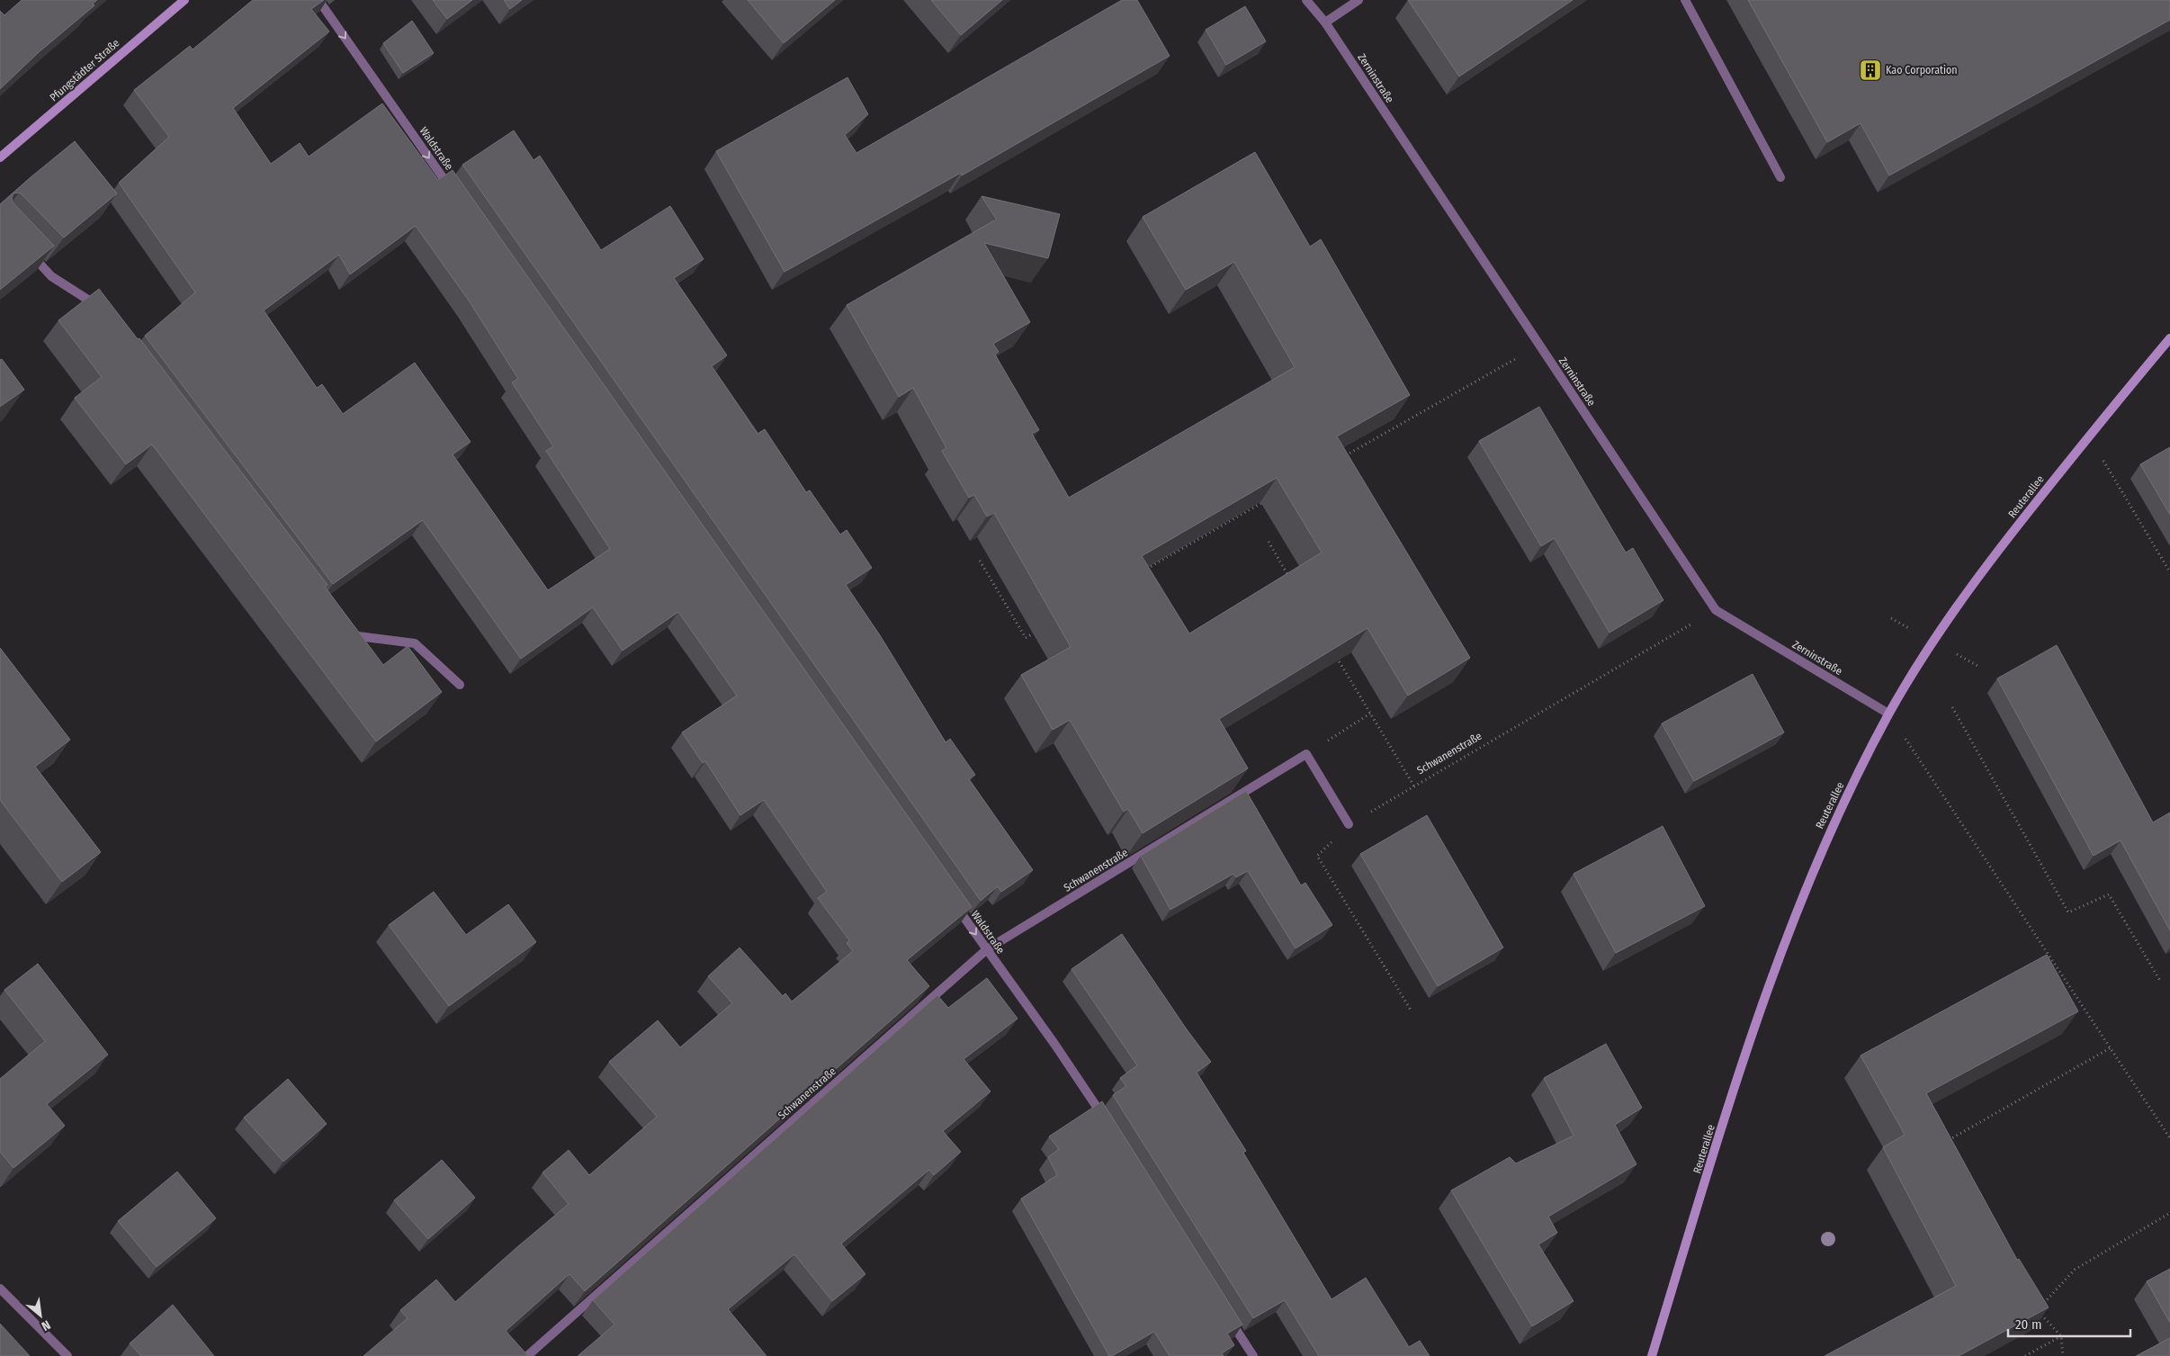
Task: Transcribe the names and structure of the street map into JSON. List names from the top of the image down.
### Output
{
  "streets": {
    "street": [
      "Pfungstädter Straße",
      "Zerninstraße",
      "Waldstraße",
      "Reuterallee",
      "Schwanenstraße"
    ]
  },
  "crossings": [
    ["Zerninstraße", "Reuterallee"],
    ["Zerninstraße", "Schwanenstraße"],
    ["Waldstraße", "Schwanenstraße"]
  ],
  "one_way": ["Waldstraße"],
  "places": {
    "building": ["Kao Corporation"]
  },
  "scale_bar": "20 m",
  "north": "bottom right"
}
